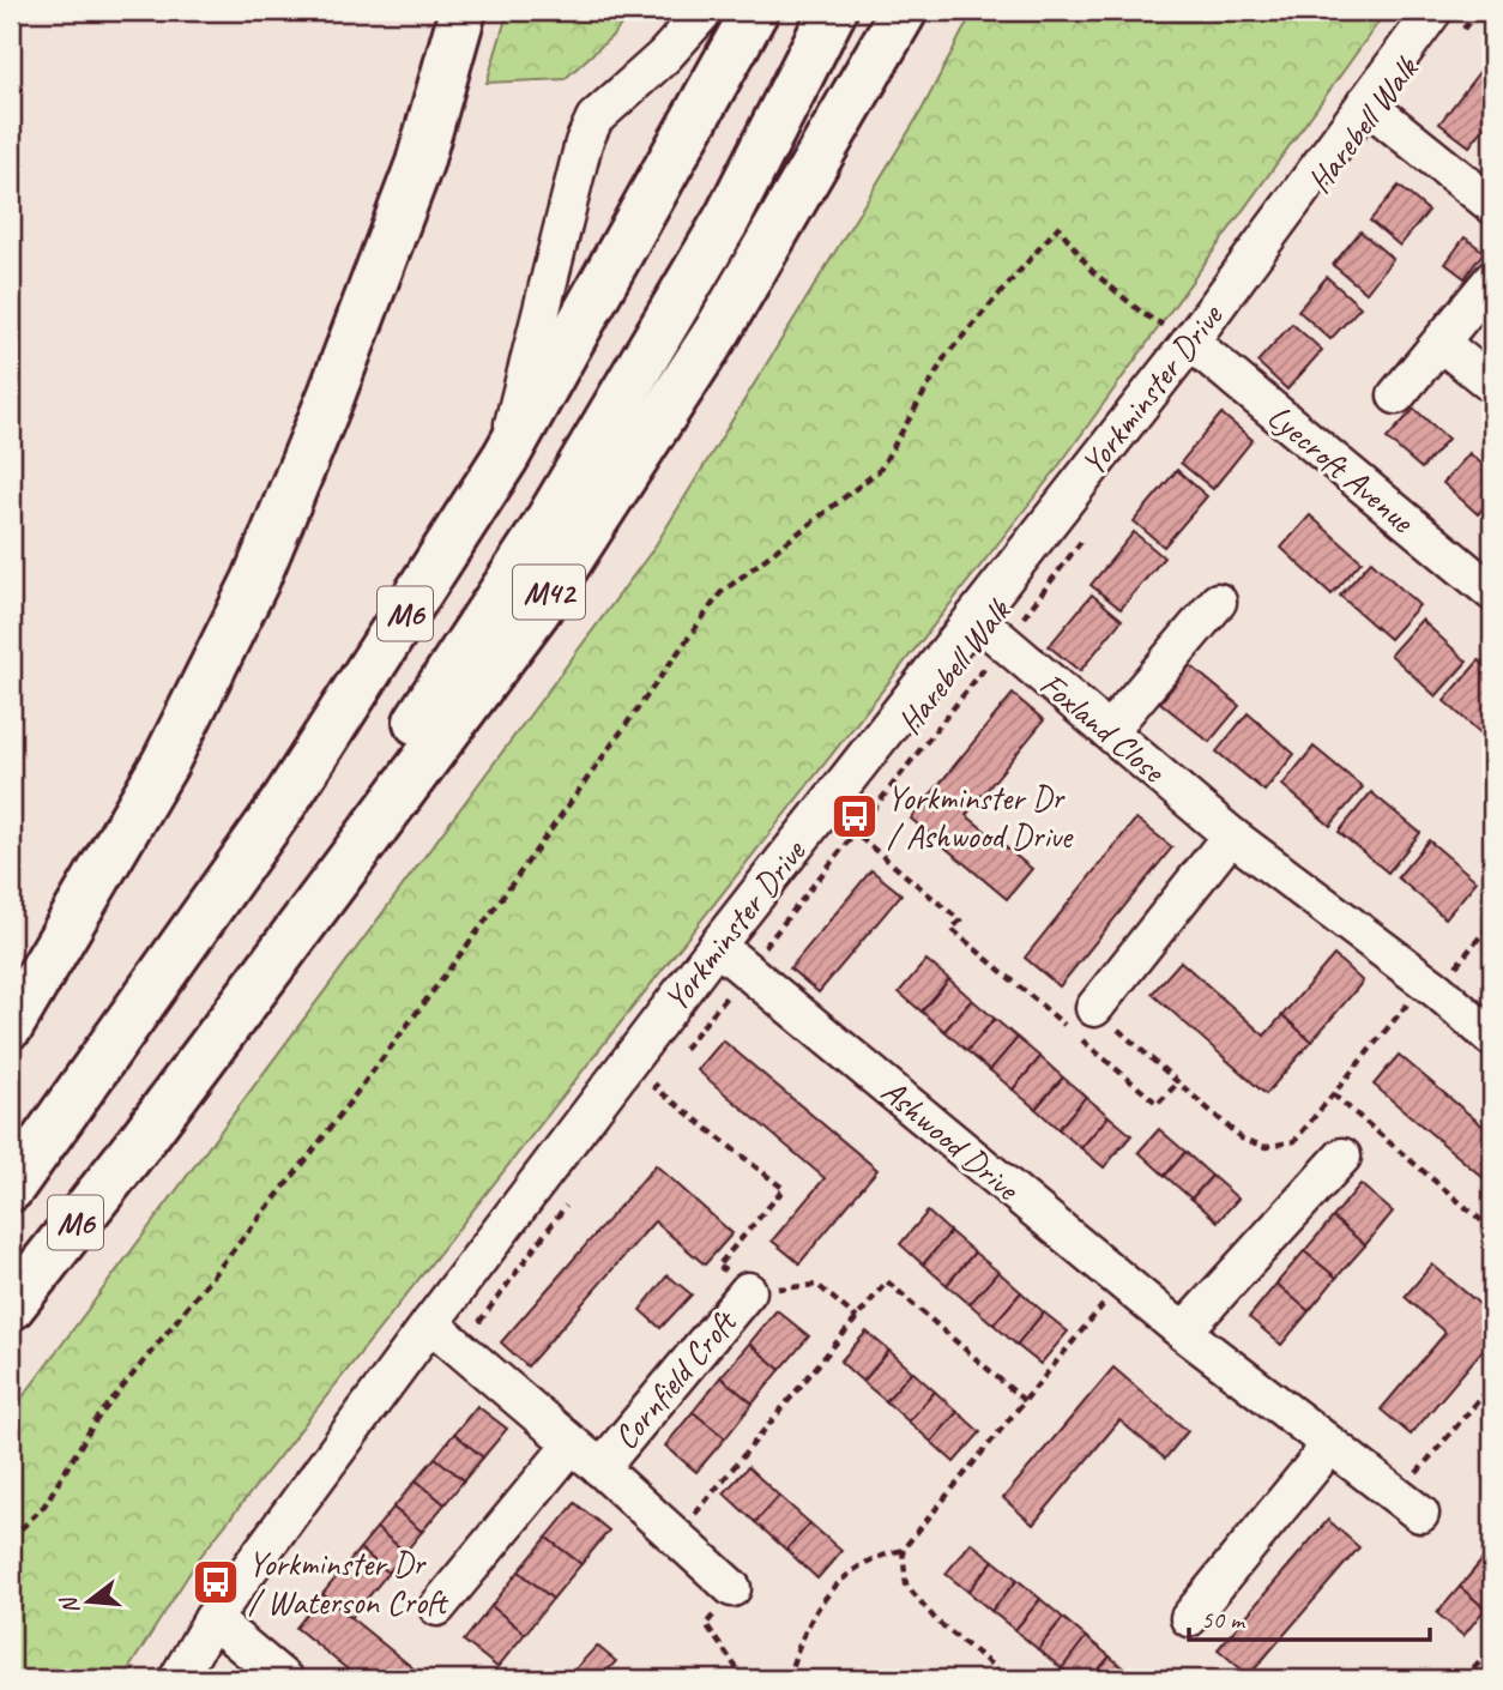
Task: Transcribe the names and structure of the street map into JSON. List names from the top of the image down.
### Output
{
  "streets": {
    "highway": ["M42", "M6"],
    "street": [
      "Yorkminster Drive",
      "Lyecroft Avenue",
      "Foxland Close",
      "Ashwood Drive",
      "Cornfield Croft"
    ],
    "path": ["Harebell Walk"]
  },
  "crossings": [
    ["Harebell Walk", "Foxland Close"],
    ["Harebell Walk", "Ashwood Drive"],
    ["Yorkminster Drive", "Lyecroft Avenue"],
    ["Yorkminster Drive", "Foxland Close"],
    ["Yorkminster Drive", "Ashwood Drive"],
    ["Yorkminster Drive", "Cornfield Croft"],
    ["M42", "M6"]
  ],
  "places": {
    "bus stop": ["Yorkminster Dr / Ashwood Drive", "Yorkminster Dr / Waterson Croft"]
  },
  "scale_bar": "50 m",
  "north": "left"
}
